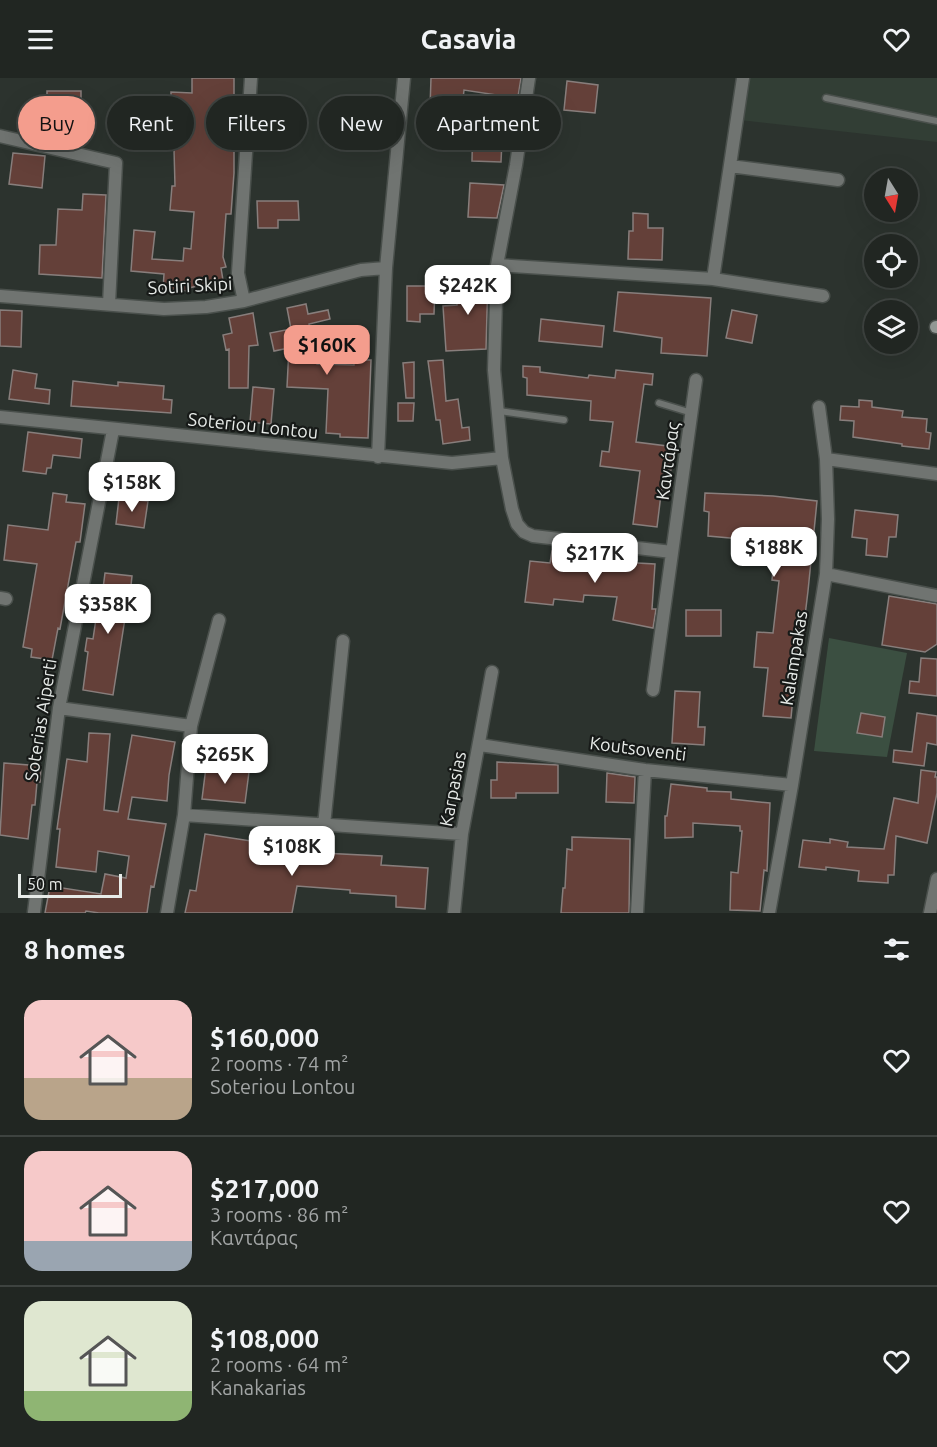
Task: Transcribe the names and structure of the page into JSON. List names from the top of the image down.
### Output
{
  "streets": {
    "street": [
      "Sotiri Skipi",
      "Soteriou Lontou",
      "Καντάρας",
      "Kalampakas",
      "Soterias Aiperti",
      "Koutsoventi",
      "Karpasias"
    ]
  },
  "crossings": [
    ["Soteriou Lontou", "Soterias Aiperti"],
    ["Kalampakas", "Koutsoventi"],
    ["Koutsoventi", "Karpasias"]
  ],
  "scale_bar": "50 m",
  "north": "bottom",
  "page": {
    "header": "Casavia",
    "chip": [
      "Buy",
      "Rent",
      "Filters",
      "New",
      "Apartment"
    ],
    "price": [
      "$242K",
      "$160K",
      "$158K",
      "$188K",
      "$217K",
      "$358K",
      "$265K",
      "$108K"
    ],
    "scale": "50 m",
    "heading": "8 homes",
    "list": [
      {
        "name": "$160,000",
        "note": "2 rooms · 74 m² · Soteriou Lontou"
      },
      {
        "name": "$217,000",
        "note": "3 rooms · 86 m² · Καντάρας"
      },
      {
        "name": "$108,000",
        "note": "2 rooms · 64 m² · Kanakarias"
      }
    ]
  }
}
